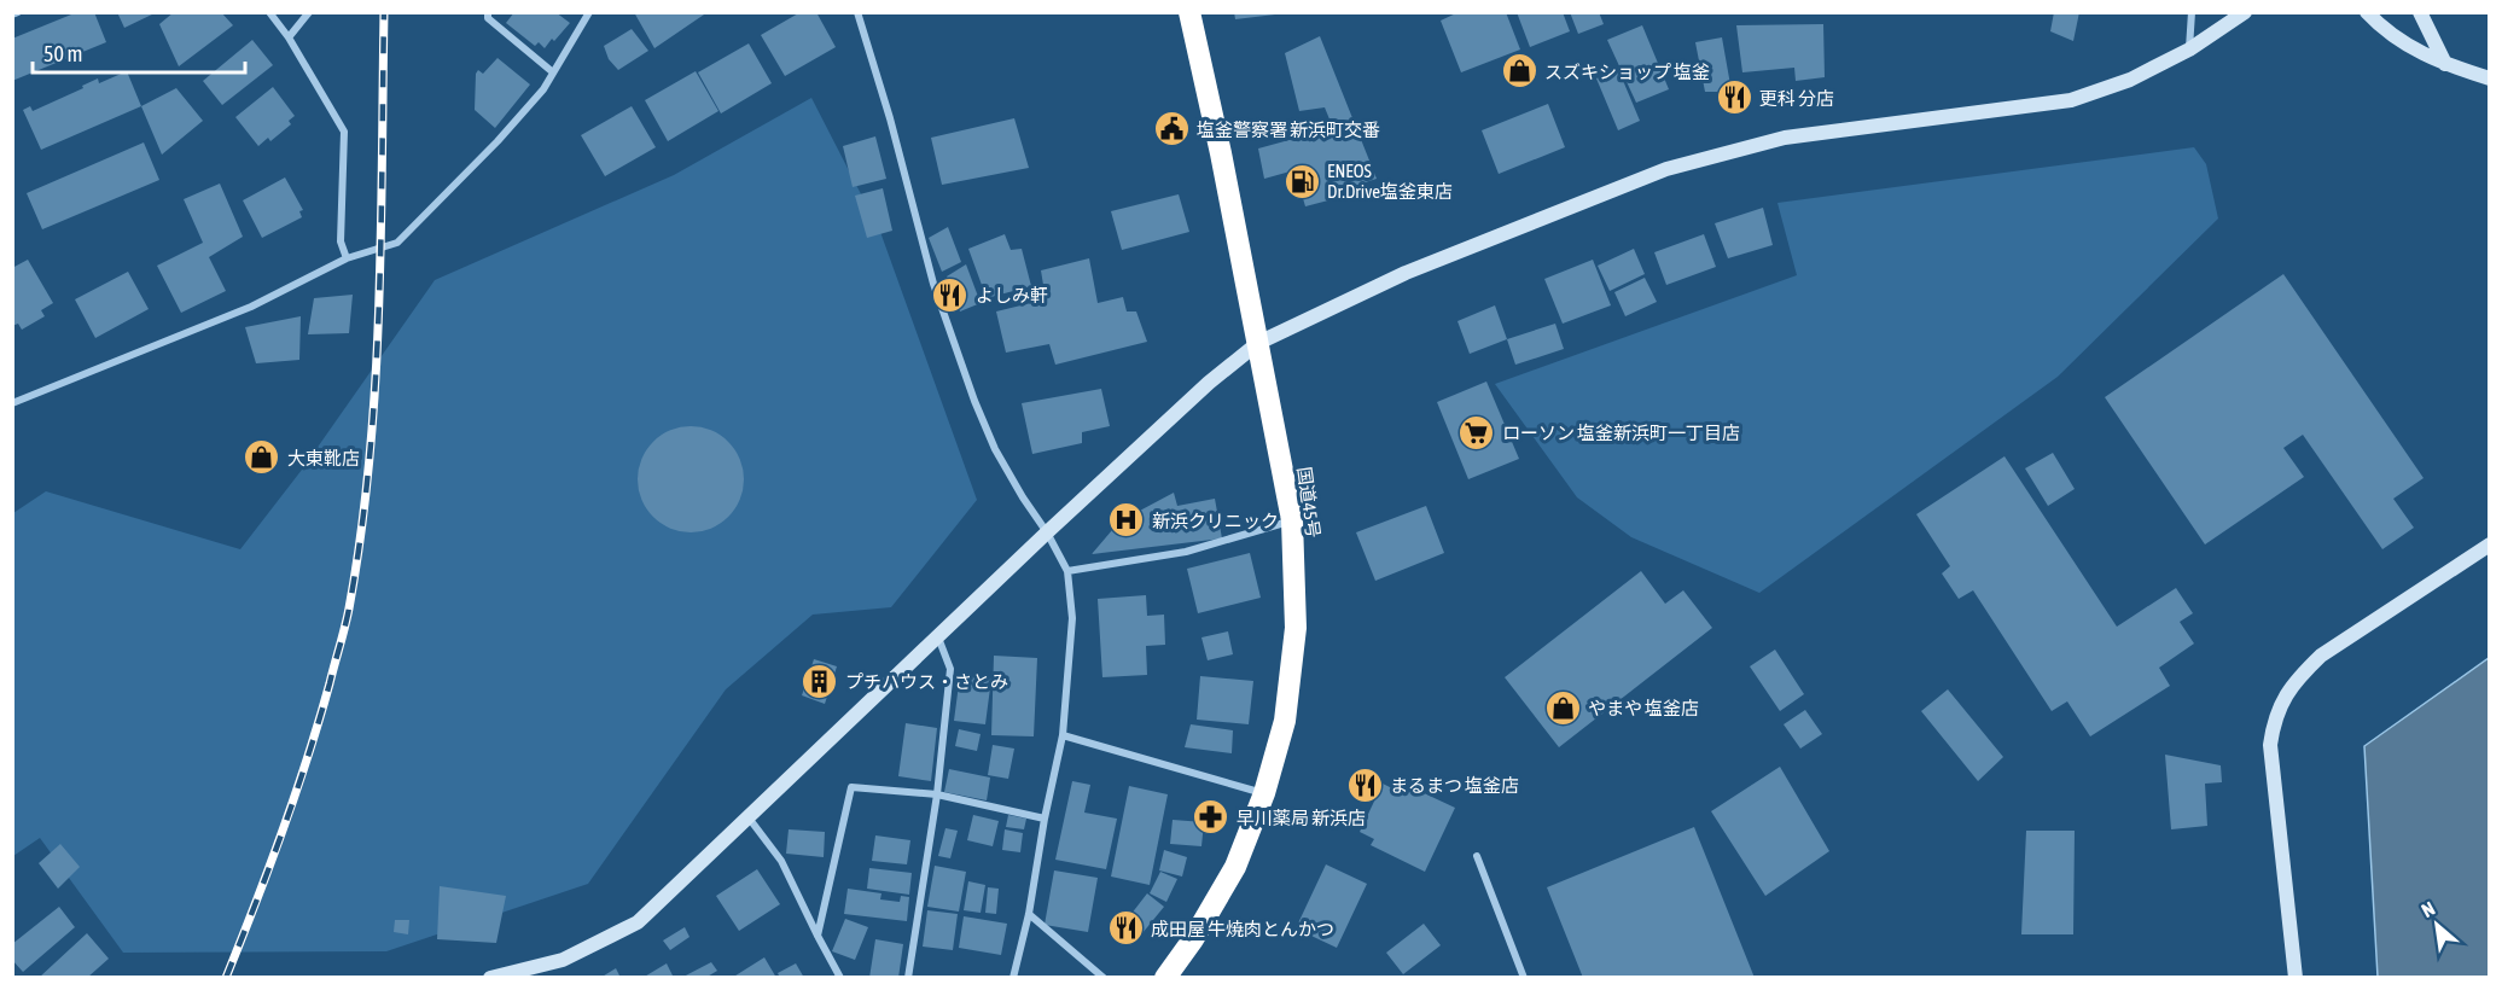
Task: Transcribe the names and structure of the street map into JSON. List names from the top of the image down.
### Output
{
  "streets": {
    "highway": ["国道45号"]
  },
  "places": {
    "shop": ["スズキショップ 塩釜", "大東靴店", "やまや 塩釜店"],
    "restaurant": [
      "更科 分店",
      "よしみ軒",
      "まるまつ 塩釜店",
      "成田屋 牛焼肉とんかつ"
    ],
    "public building": ["塩釜警察署 新浜町交番"],
    "fuel station": ["ENEOS Dr.Drive塩釜東店"],
    "supermarket": ["ローソン 塩釜新浜町一丁目店"],
    "hospital": ["新浜クリニック"],
    "building": ["プチハウス・さとみ"],
    "pharmacy": ["早川薬局 新浜店"]
  },
  "scale_bar": "50 m",
  "north": "top left"
}
